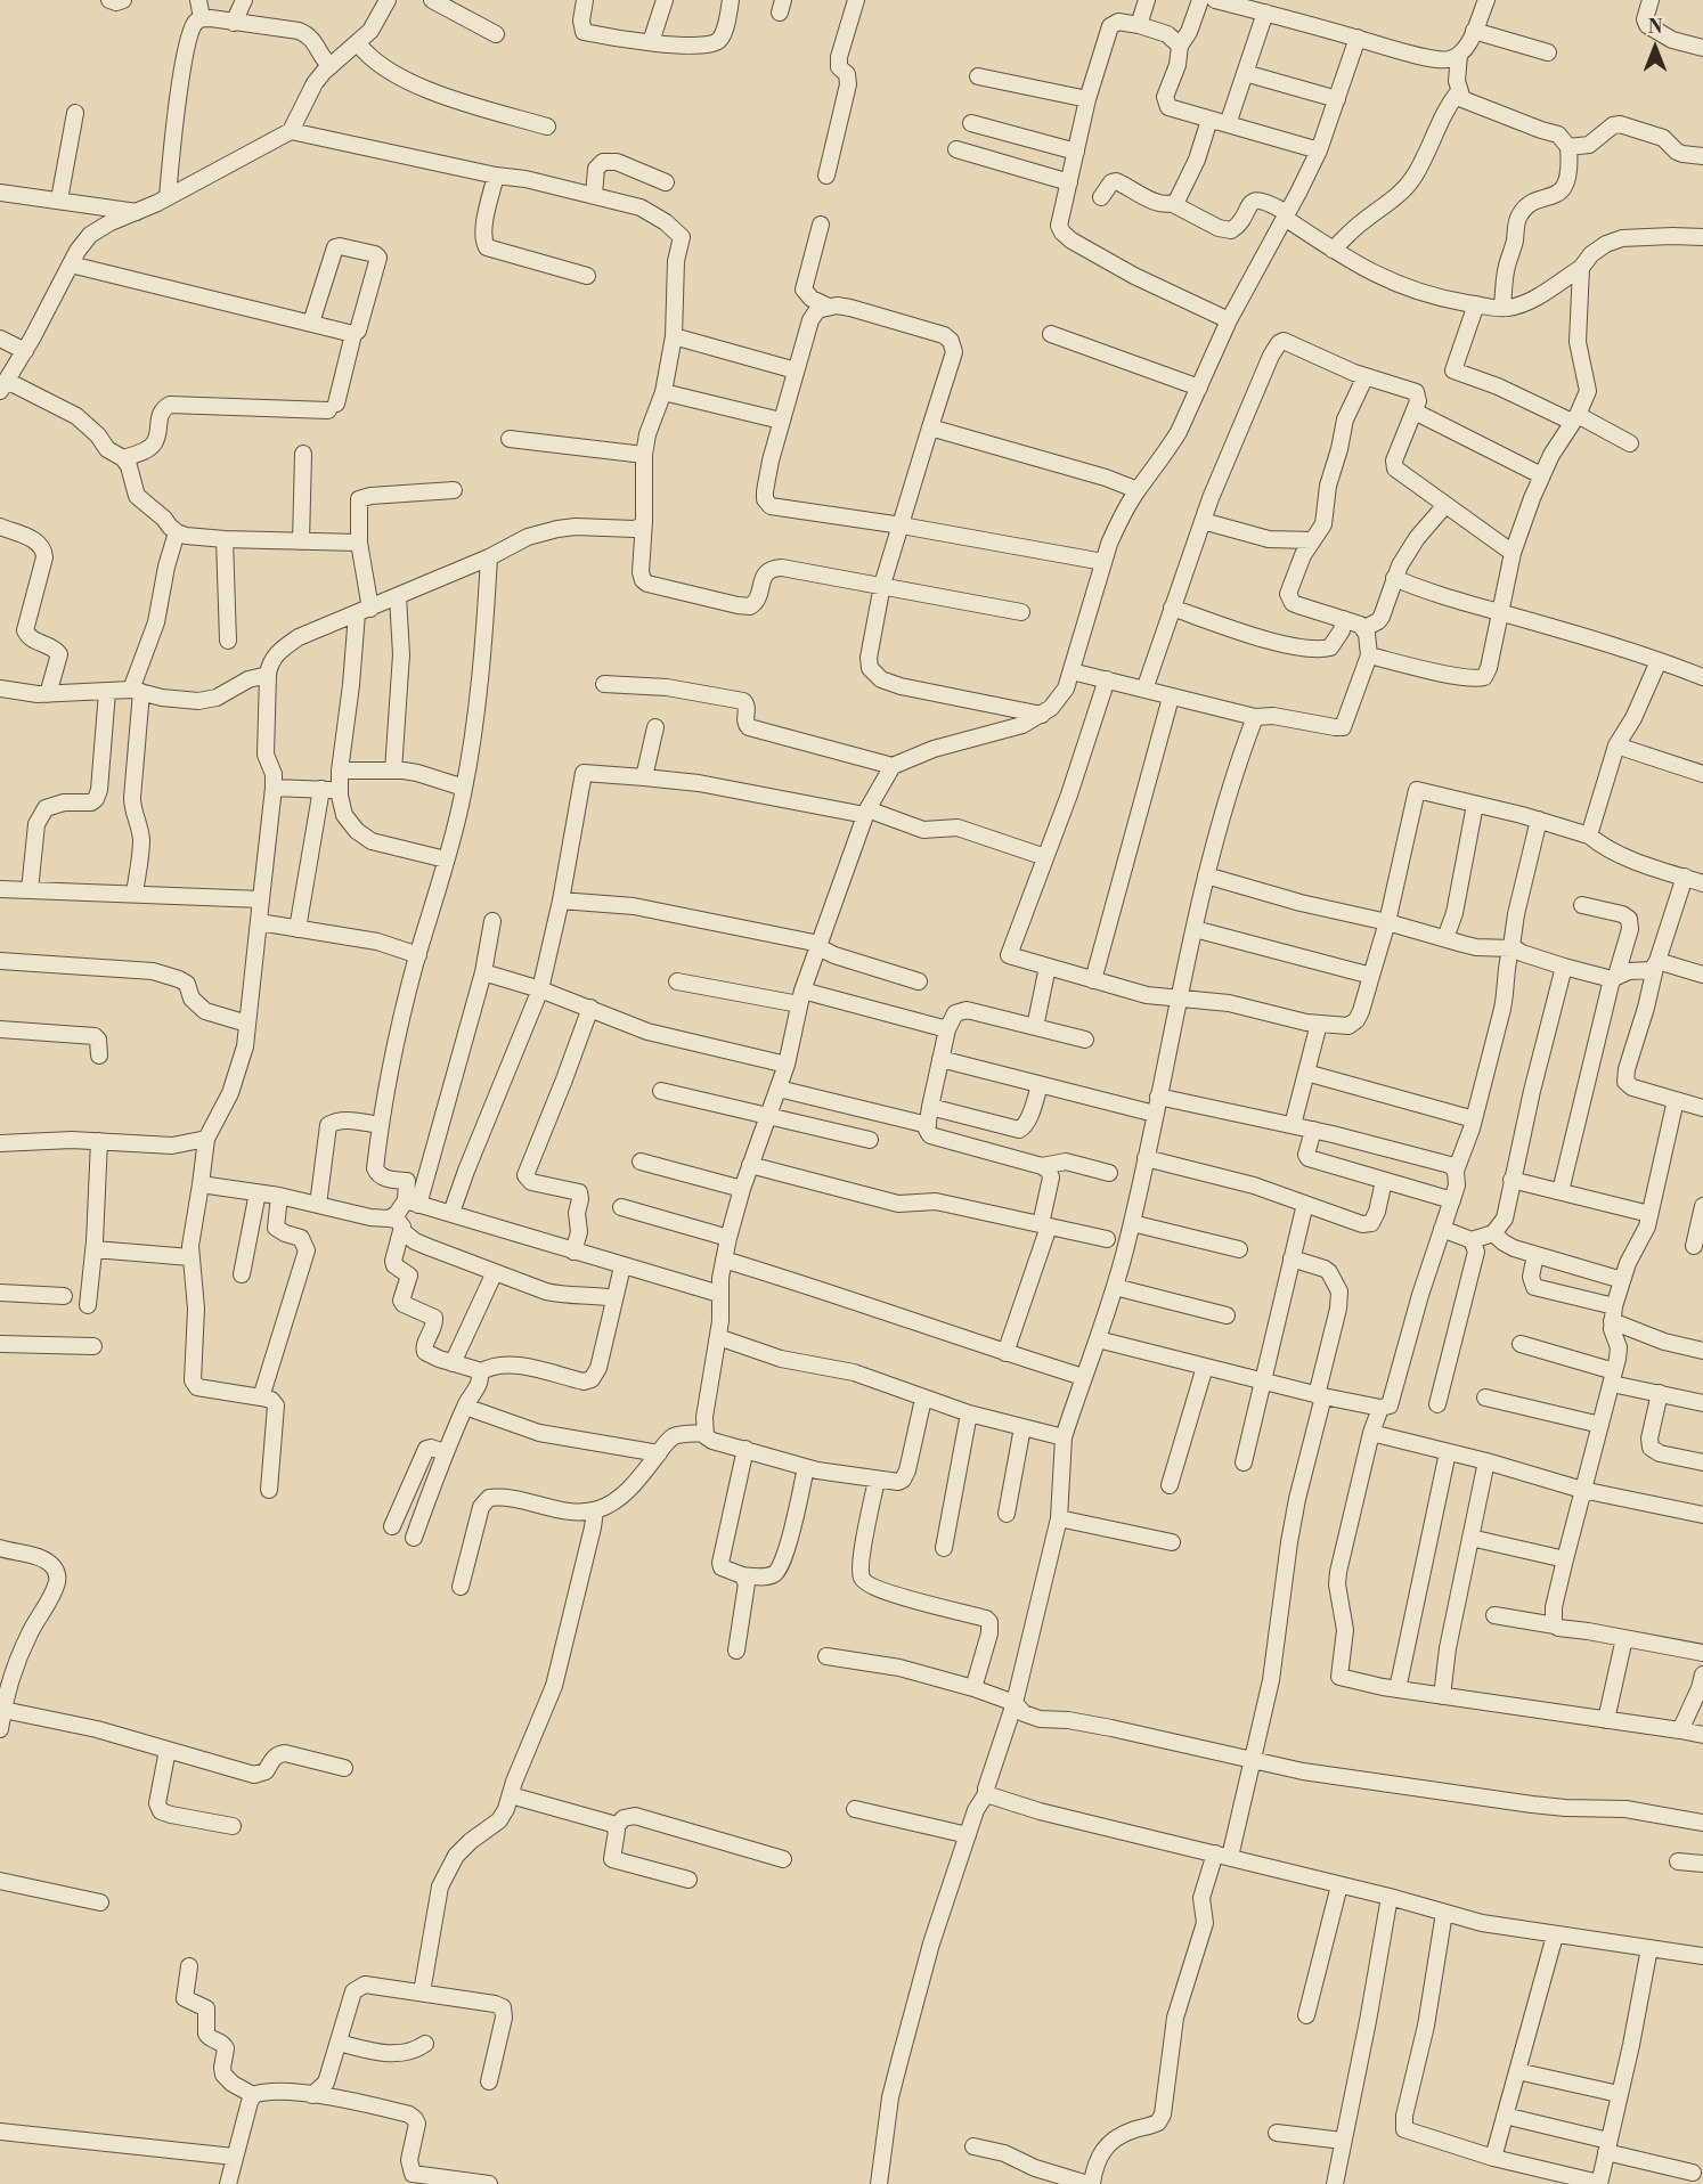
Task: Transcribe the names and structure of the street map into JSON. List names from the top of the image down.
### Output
{
  "north": "top"
}
